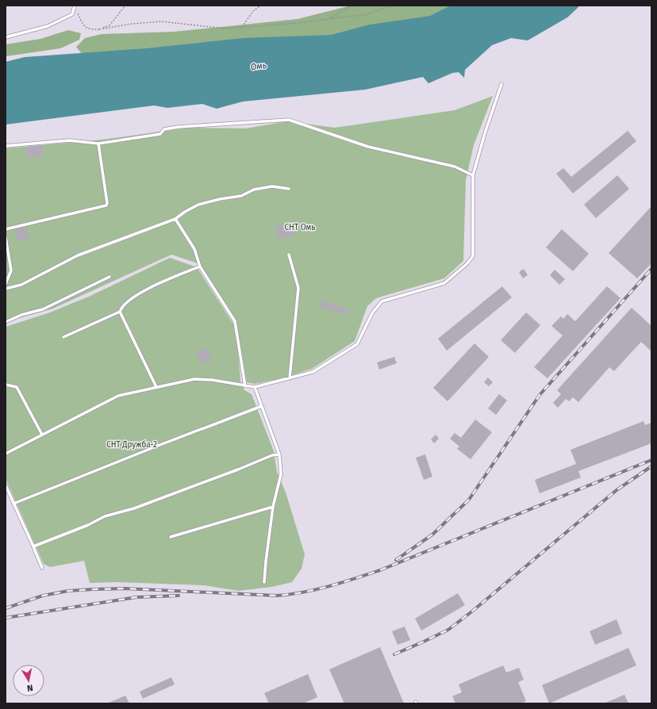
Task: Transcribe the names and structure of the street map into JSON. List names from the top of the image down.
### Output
{
  "water": ["Омь"],
  "parks": ["СНТ Омь", "СНТ Дружба-2"],
  "north": "bottom"
}
